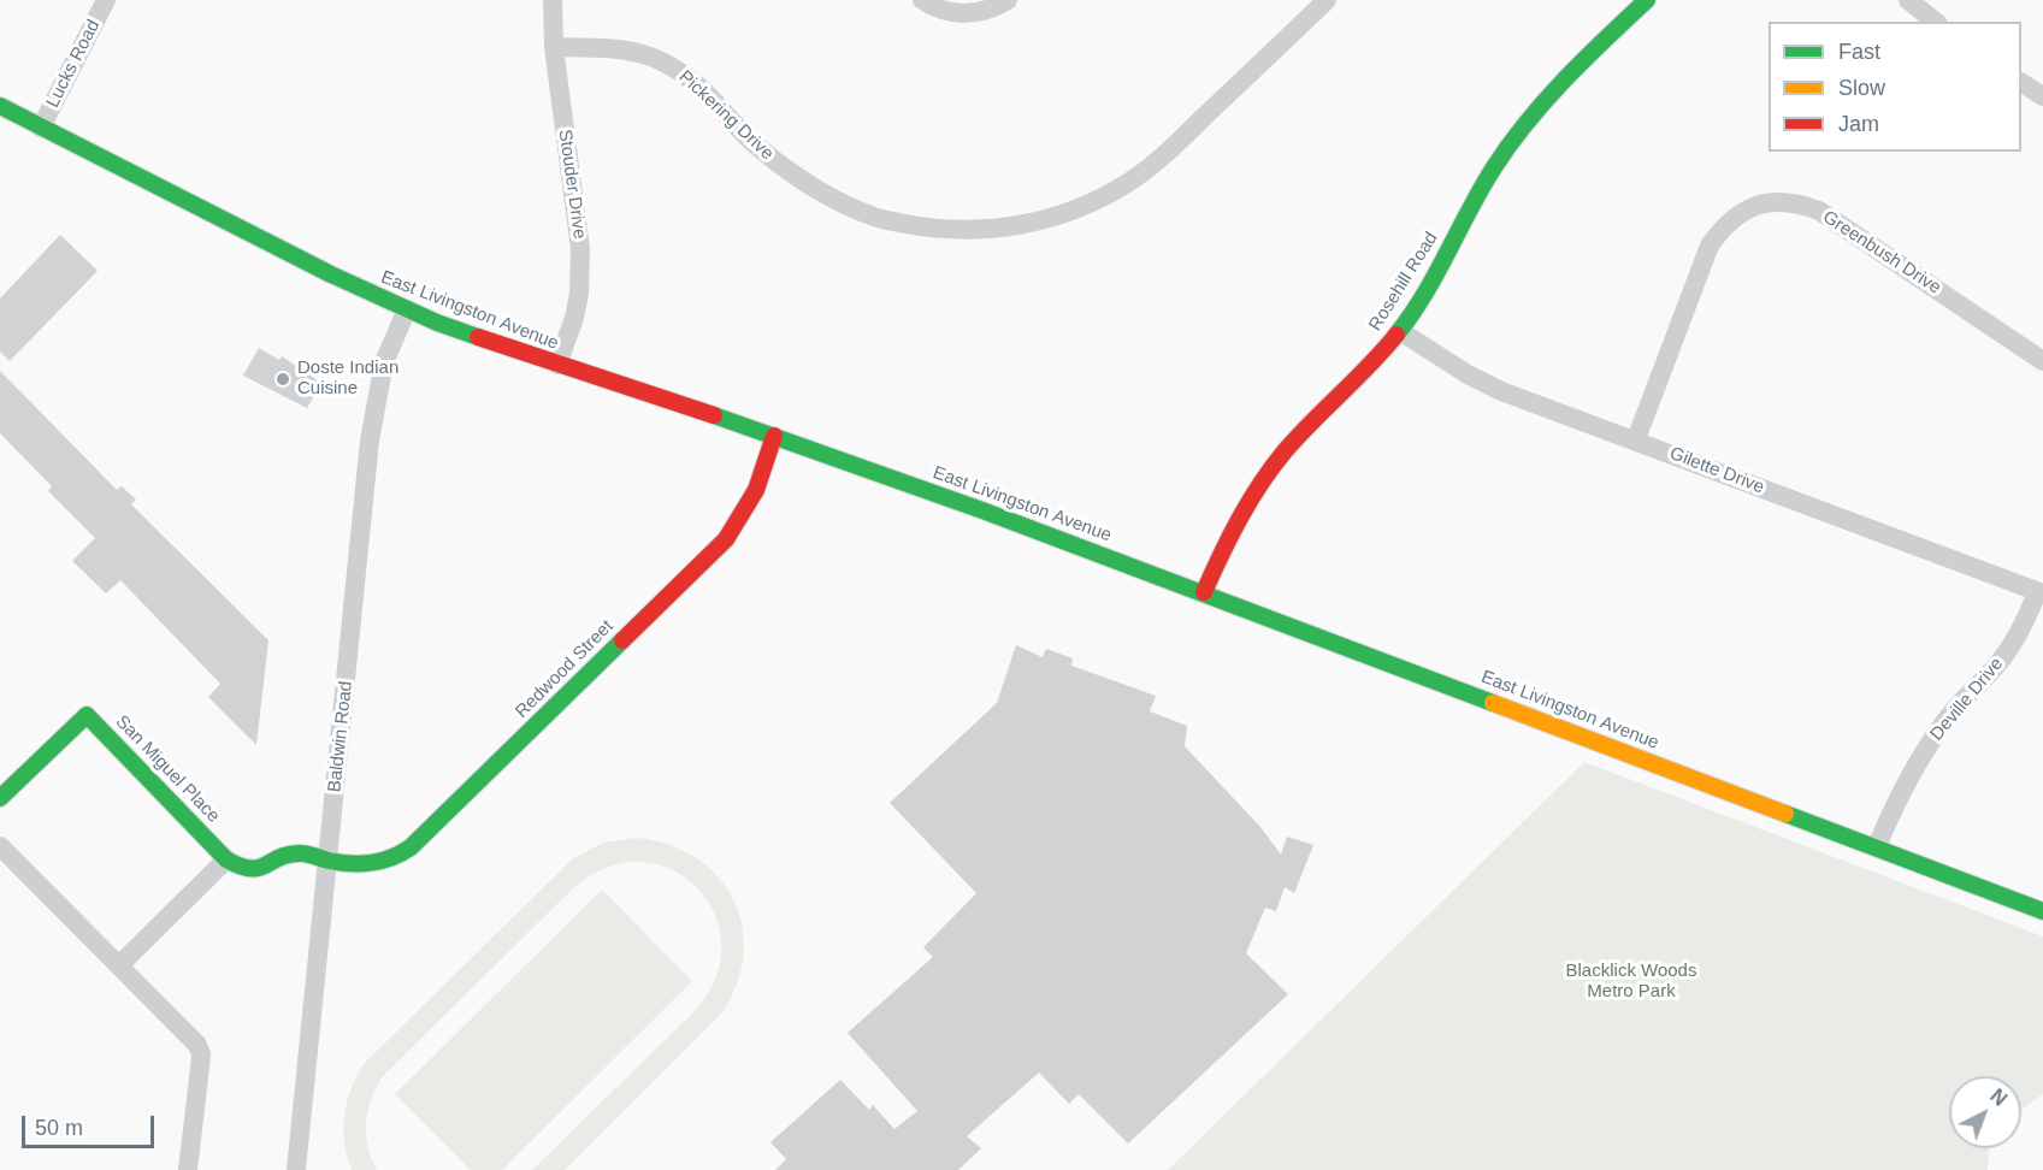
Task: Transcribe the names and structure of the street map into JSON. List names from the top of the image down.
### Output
{
  "streets": {
    "main road": [
      "Rosehill Road",
      "East Livingston Avenue",
      "Redwood Street",
      "San Miguel Place"
    ],
    "street": [
      "Lucks Road",
      "Pickering Drive",
      "Stouder Drive",
      "Greenbush Drive",
      "Gilette Drive",
      "Deville Drive",
      "Baldwin Road"
    ]
  },
  "crossings": [
    ["Lucks Road", "East Livingston Avenue"],
    ["Pickering Drive", "Stouder Drive"],
    ["Stouder Drive", "East Livingston Avenue"],
    ["Greenbush Drive", "Gilette Drive"],
    ["Rosehill Road", "East Livingston Avenue"],
    ["Rosehill Road", "Gilette Drive"],
    ["East Livingston Avenue", "Redwood Street"],
    ["East Livingston Avenue", "Deville Drive"],
    ["East Livingston Avenue", "Baldwin Road"],
    ["Gilette Drive", "Deville Drive"],
    ["Redwood Street", "Baldwin Road"],
    ["Redwood Street", "San Miguel Place"],
    ["Baldwin Road", "San Miguel Place"]
  ],
  "parks": ["Blacklick Woods Metro Park"],
  "places": ["Doste Indian Cuisine"],
  "legend": ["Fast", "Slow", "Jam"],
  "scale_bar": "50 m",
  "north": "top right"
}
